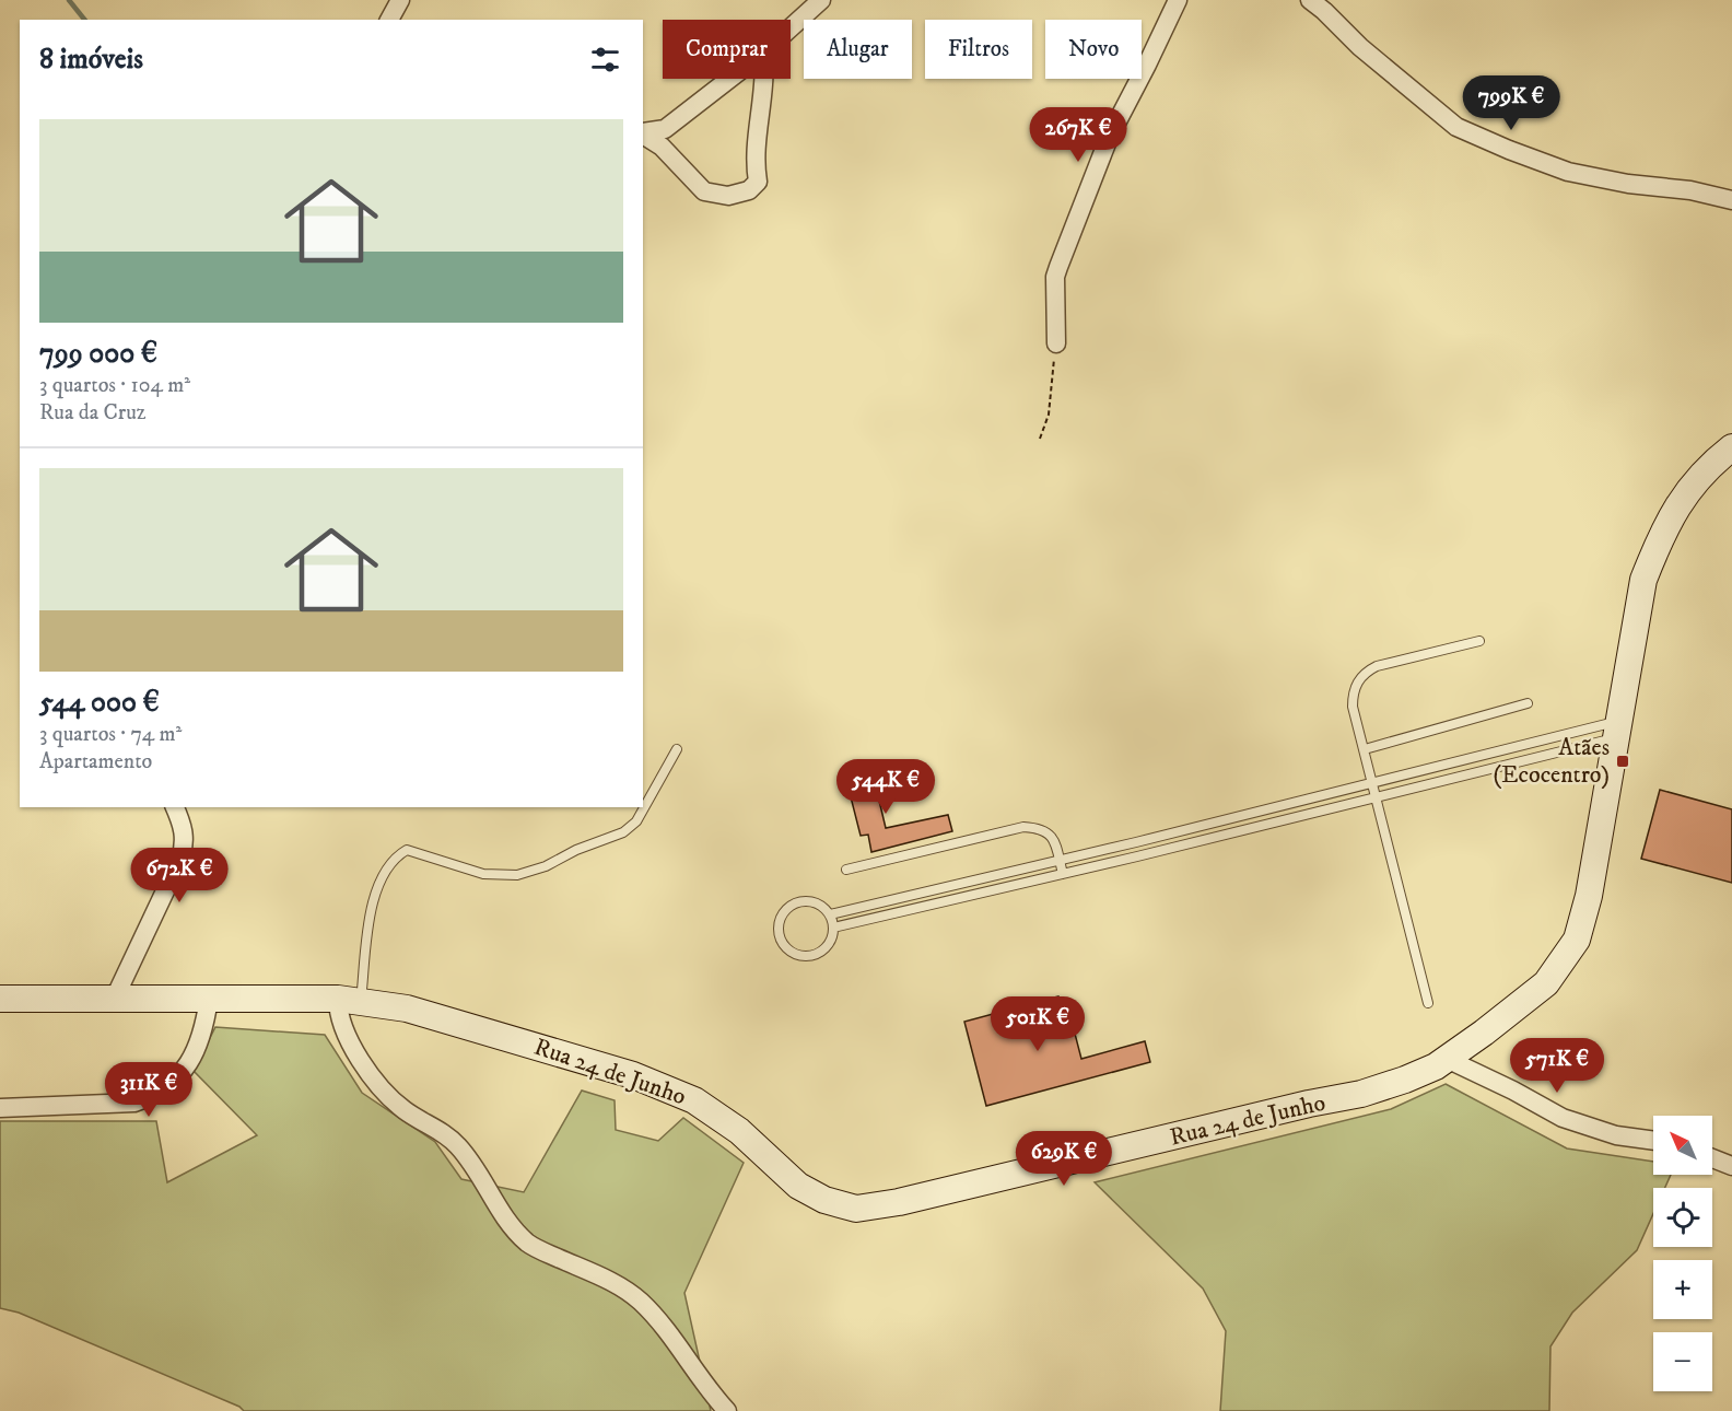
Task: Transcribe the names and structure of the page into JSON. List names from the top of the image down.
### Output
{
  "streets": {
    "main road": ["Rua 24 de Junho"]
  },
  "places": {
    "transit": ["Atães (Ecocentro)"]
  },
  "north": "top left",
  "page": {
    "chip": [
      "Comprar",
      "Alugar",
      "Filtros",
      "Novo"
    ],
    "heading": "8 imóveis",
    "price": [
      "799K €",
      "267K €",
      "544K €",
      "672K €",
      "501K €",
      "571K €",
      "311K €",
      "629K €"
    ],
    "list": [
      {
        "name": "799 000 €",
        "note": "3 quartos · 104 m² · Rua da Cruz"
      },
      {
        "name": "544 000 €",
        "note": "3 quartos · 74 m² · Apartamento"
      }
    ],
    "map_buttons": ["+", "−"]
  }
}
